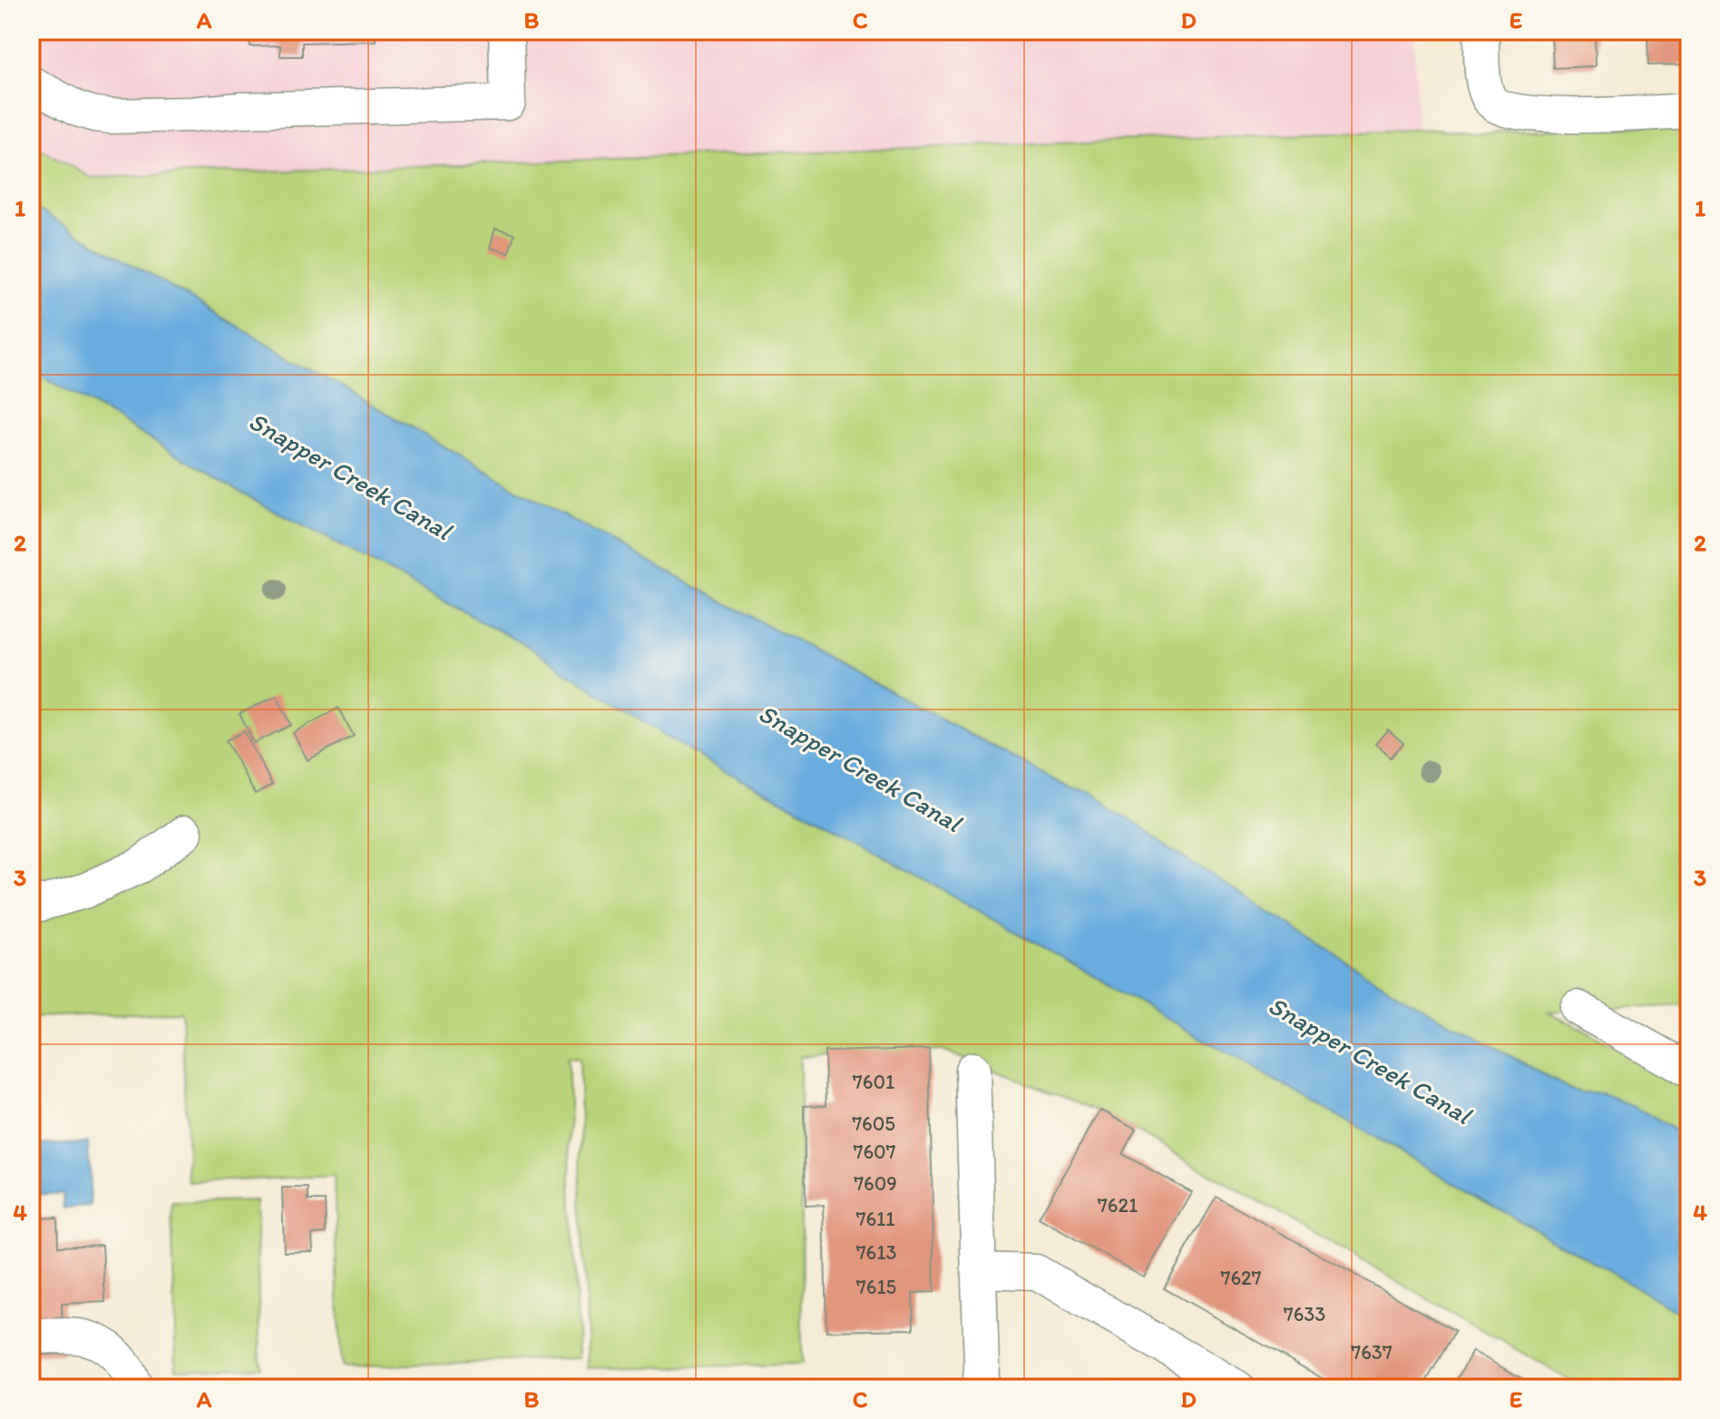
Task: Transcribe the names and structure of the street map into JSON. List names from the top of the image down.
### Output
{
  "water": ["Snapper Creek Canal"],
  "house_numbers": [
    "7601",
    "7605",
    "7607",
    "7609",
    "7621",
    "7611",
    "7613",
    "7627",
    "7615",
    "7633",
    "7637"
  ],
  "grid": {
    "columns": [
      "A",
      "B",
      "C",
      "D",
      "E"
    ],
    "rows": [
      "1",
      "2",
      "3",
      "4"
    ]
  }
}
